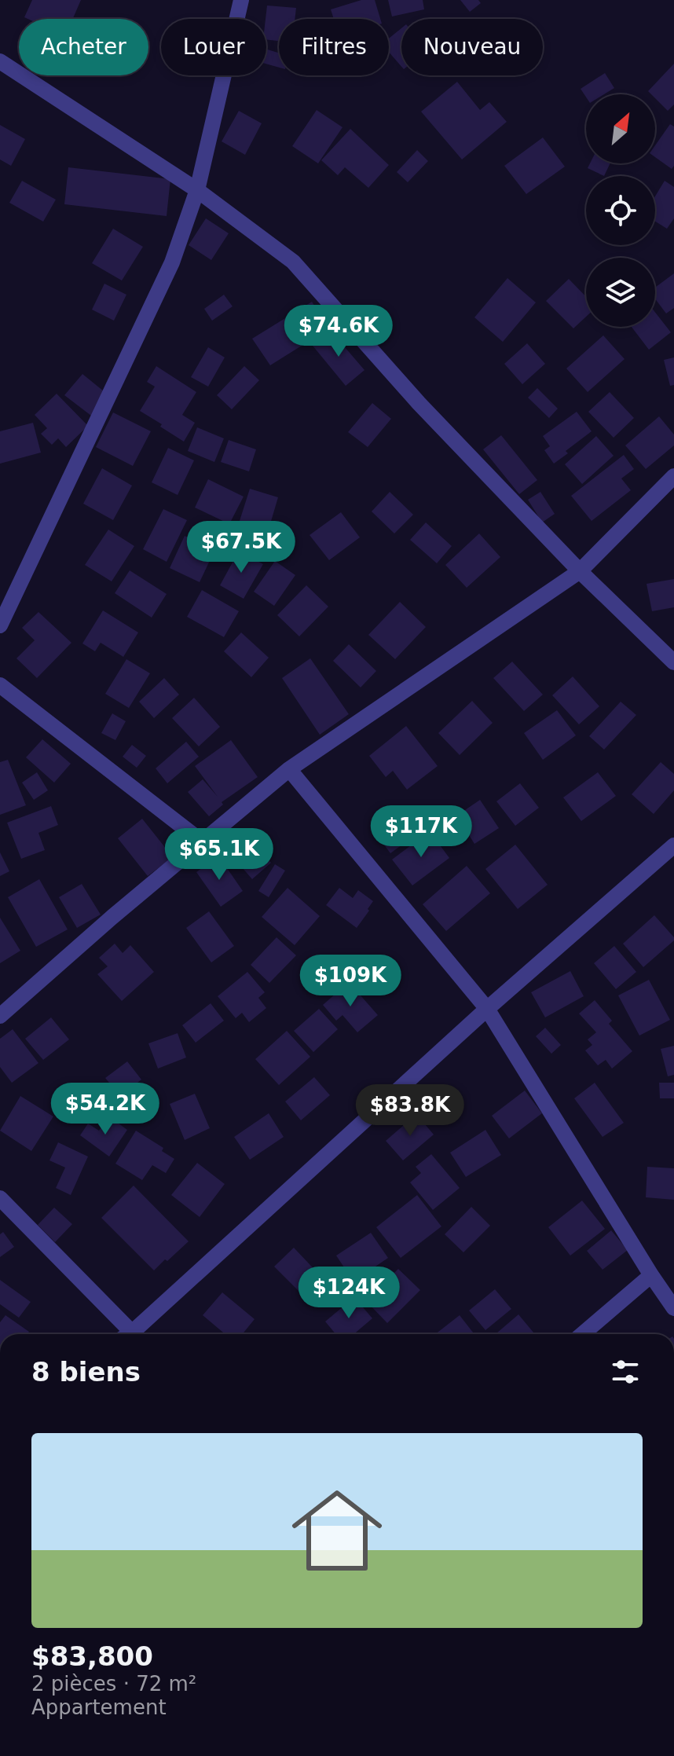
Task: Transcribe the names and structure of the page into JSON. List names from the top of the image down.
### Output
{
  "north": "top right",
  "page": {
    "chip": [
      "Acheter",
      "Louer",
      "Filtres",
      "Nouveau"
    ],
    "price": [
      "$74.6K",
      "$67.5K",
      "$117K",
      "$65.1K",
      "$109K",
      "$54.2K",
      "$83.8K",
      "$124K"
    ],
    "heading": "8 biens",
    "list": [
      {
        "name": "$83,800",
        "note": "2 pièces · 72 m² · Appartement"
      }
    ]
  }
}
